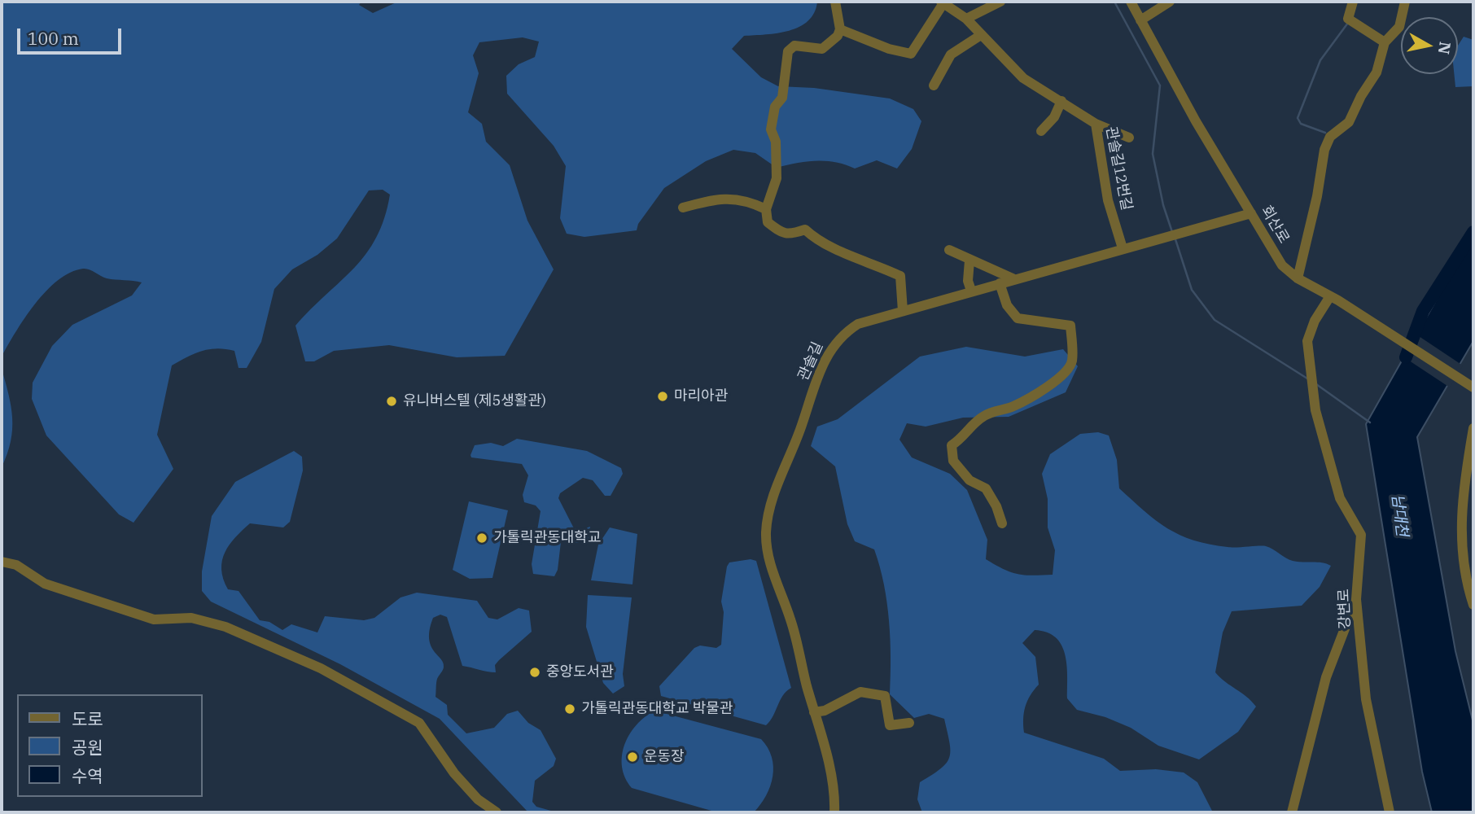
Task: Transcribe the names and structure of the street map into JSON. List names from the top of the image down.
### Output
{
  "streets": {
    "street": [
      "관솔길12번길",
      "회산로",
      "관솔길",
      "강변로"
    ]
  },
  "crossings": [
    ["관솔길12번길", "관솔길"],
    ["회산로", "관솔길"],
    ["회산로", "강변로"]
  ],
  "water": ["남대천"],
  "places": [
    "마리아관",
    "유니버스텔 (제5생활관)",
    "가톨릭관동대학교",
    "중앙도서관",
    "가톨릭관동대학교 박물관",
    "운동장"
  ],
  "legend": ["도로", "공원", "수역"],
  "scale_bar": "100 m",
  "north": "right"
}
